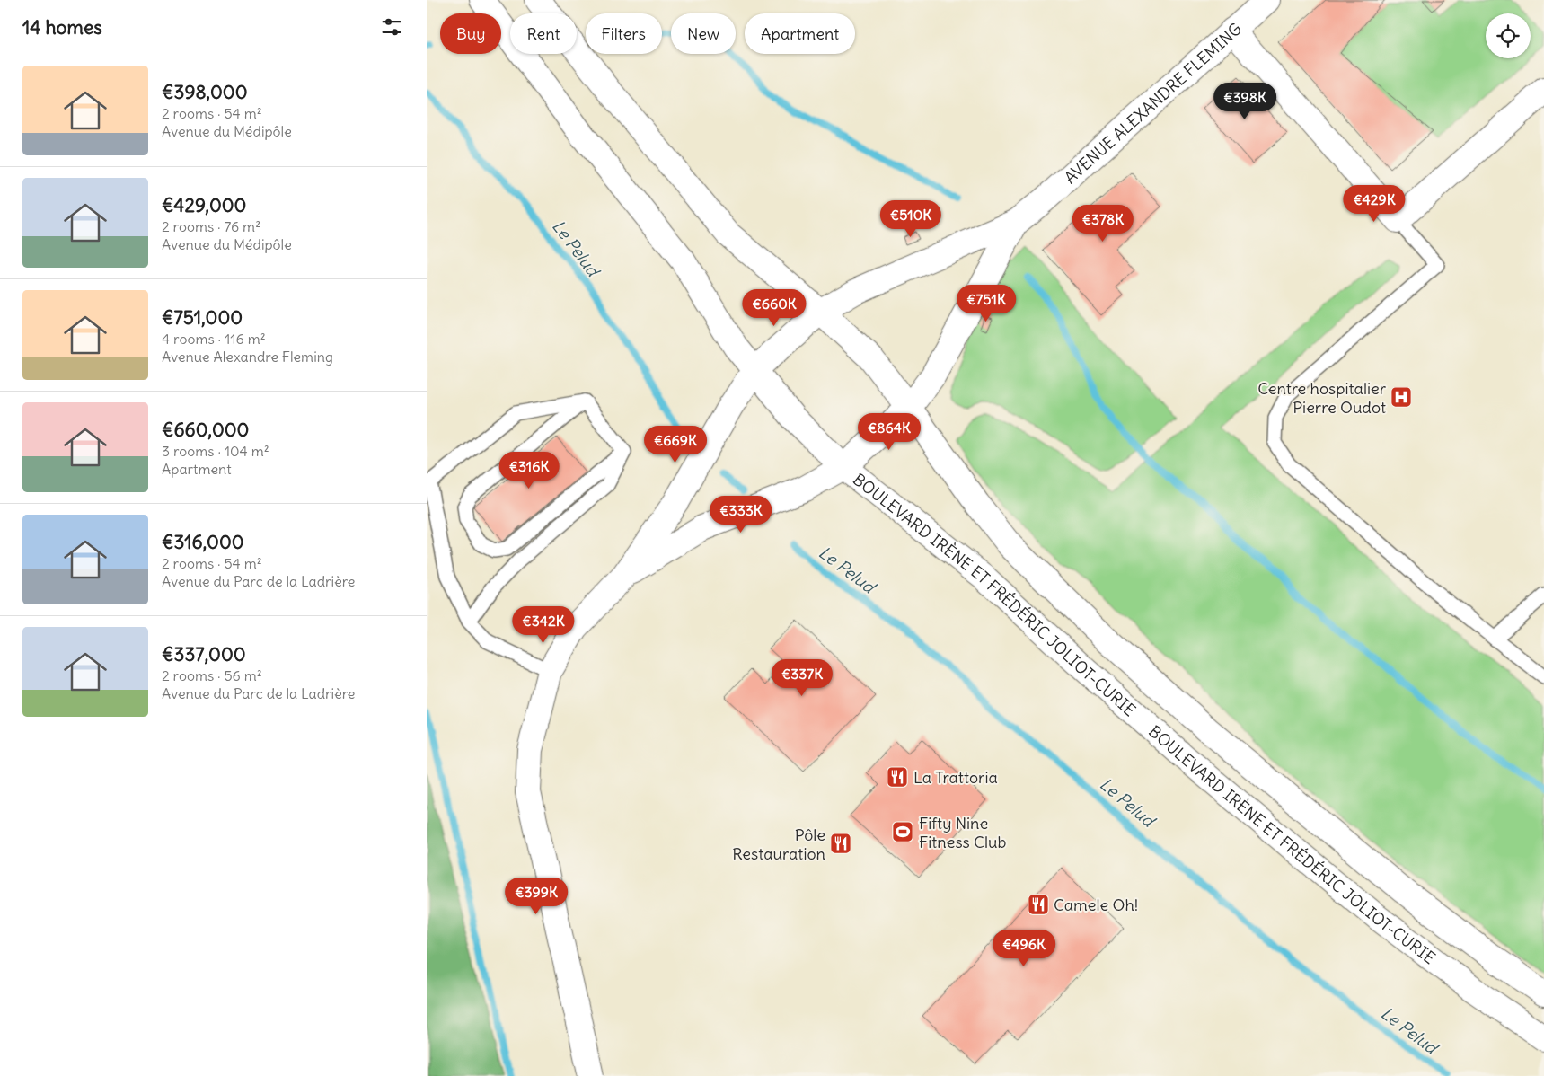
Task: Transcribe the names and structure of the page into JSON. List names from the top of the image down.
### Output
{
  "streets": {
    "main road": ["AVENUE ALEXANDRE FLEMING", "BOULEVARD IRÈNE ET FRÉDÉRIC JOLIOT-CURIE"]
  },
  "crossings": [
    ["AVENUE ALEXANDRE FLEMING", "BOULEVARD IRÈNE ET FRÉDÉRIC JOLIOT-CURIE"]
  ],
  "water": ["Le Pelud"],
  "places": {
    "hospital": ["Centre hospitalier Pierre Oudot"],
    "restaurant": ["La Trattoria", "Pôle Restauration", "Camele Oh!"],
    "sports": ["Fifty Nine Fitness Club"]
  },
  "page": {
    "heading": "14 homes",
    "chip": [
      "Buy",
      "Rent",
      "Filters",
      "New",
      "Apartment"
    ],
    "list": [
      {
        "name": "€398,000",
        "note": "2 rooms · 54 m² · Avenue du Médipôle"
      },
      {
        "name": "€429,000",
        "note": "2 rooms · 76 m² · Avenue du Médipôle"
      },
      {
        "name": "€751,000",
        "note": "4 rooms · 116 m² · Avenue Alexandre Fleming"
      },
      {
        "name": "€660,000",
        "note": "3 rooms · 104 m² · Apartment"
      },
      {
        "name": "€316,000",
        "note": "2 rooms · 54 m² · Avenue du Parc de la Ladrière"
      },
      {
        "name": "€337,000",
        "note": "2 rooms · 56 m² · Avenue du Parc de la Ladrière"
      }
    ],
    "price": [
      "€398K",
      "€429K",
      "€510K",
      "€378K",
      "€751K",
      "€660K",
      "€864K",
      "€669K",
      "€316K",
      "€333K",
      "€342K",
      "€337K",
      "€399K",
      "€496K"
    ]
  }
}
